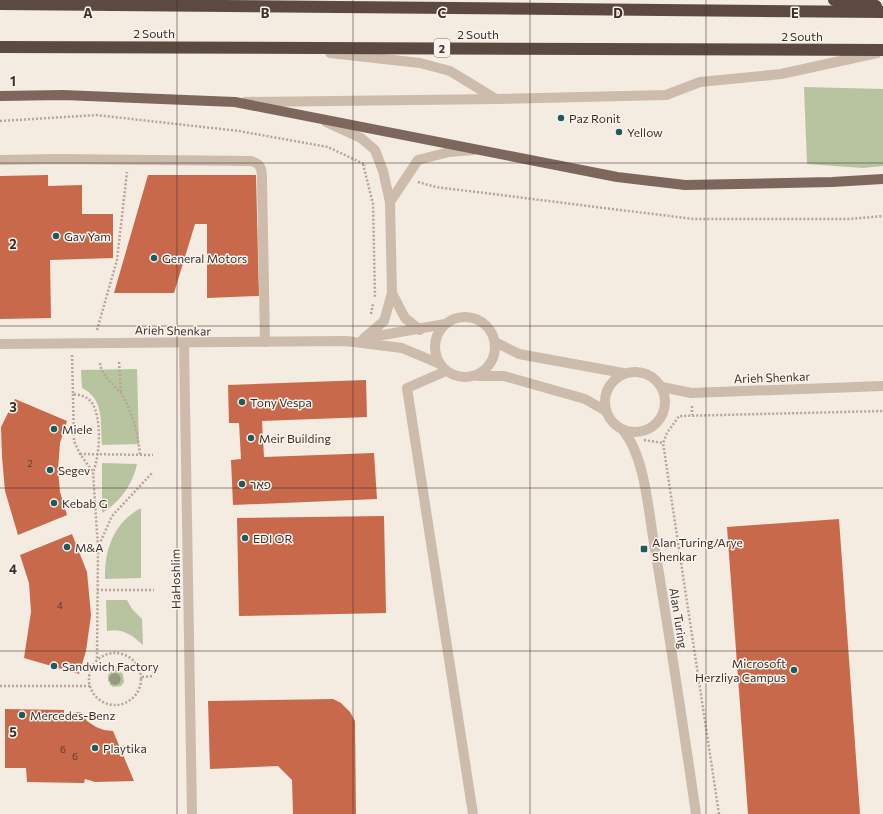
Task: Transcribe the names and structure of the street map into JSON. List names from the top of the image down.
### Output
{
  "streets": {
    "highway": ["2 South", "2"],
    "street": ["Arieh Shenkar", "HaHoshlim", "Alan Turing"]
  },
  "crossings": [
    ["Arieh Shenkar", "HaHoshlim"],
    ["Arieh Shenkar", "Alan Turing"]
  ],
  "places": {
    "other": [
      "Paz Ronit",
      "Yellow",
      "Gav Yam",
      "General Motors",
      "Tony Vespa",
      "Miele",
      "Meir Building",
      "Segev",
      "פאר",
      "Kebab G",
      "EDI OR",
      "M&A",
      "Sandwich Factory",
      "Microsoft Herzliya Campus",
      "Mercedes-Benz",
      "Playtika"
    ],
    "transit": ["Alan Turing/Arye Shenkar"]
  },
  "house_numbers": [
    "2",
    "4",
    "6",
    "6"
  ],
  "grid": {
    "columns": [
      "A",
      "B",
      "C",
      "D",
      "E"
    ],
    "rows": [
      "1",
      "2",
      "3",
      "4",
      "5"
    ]
  }
}
